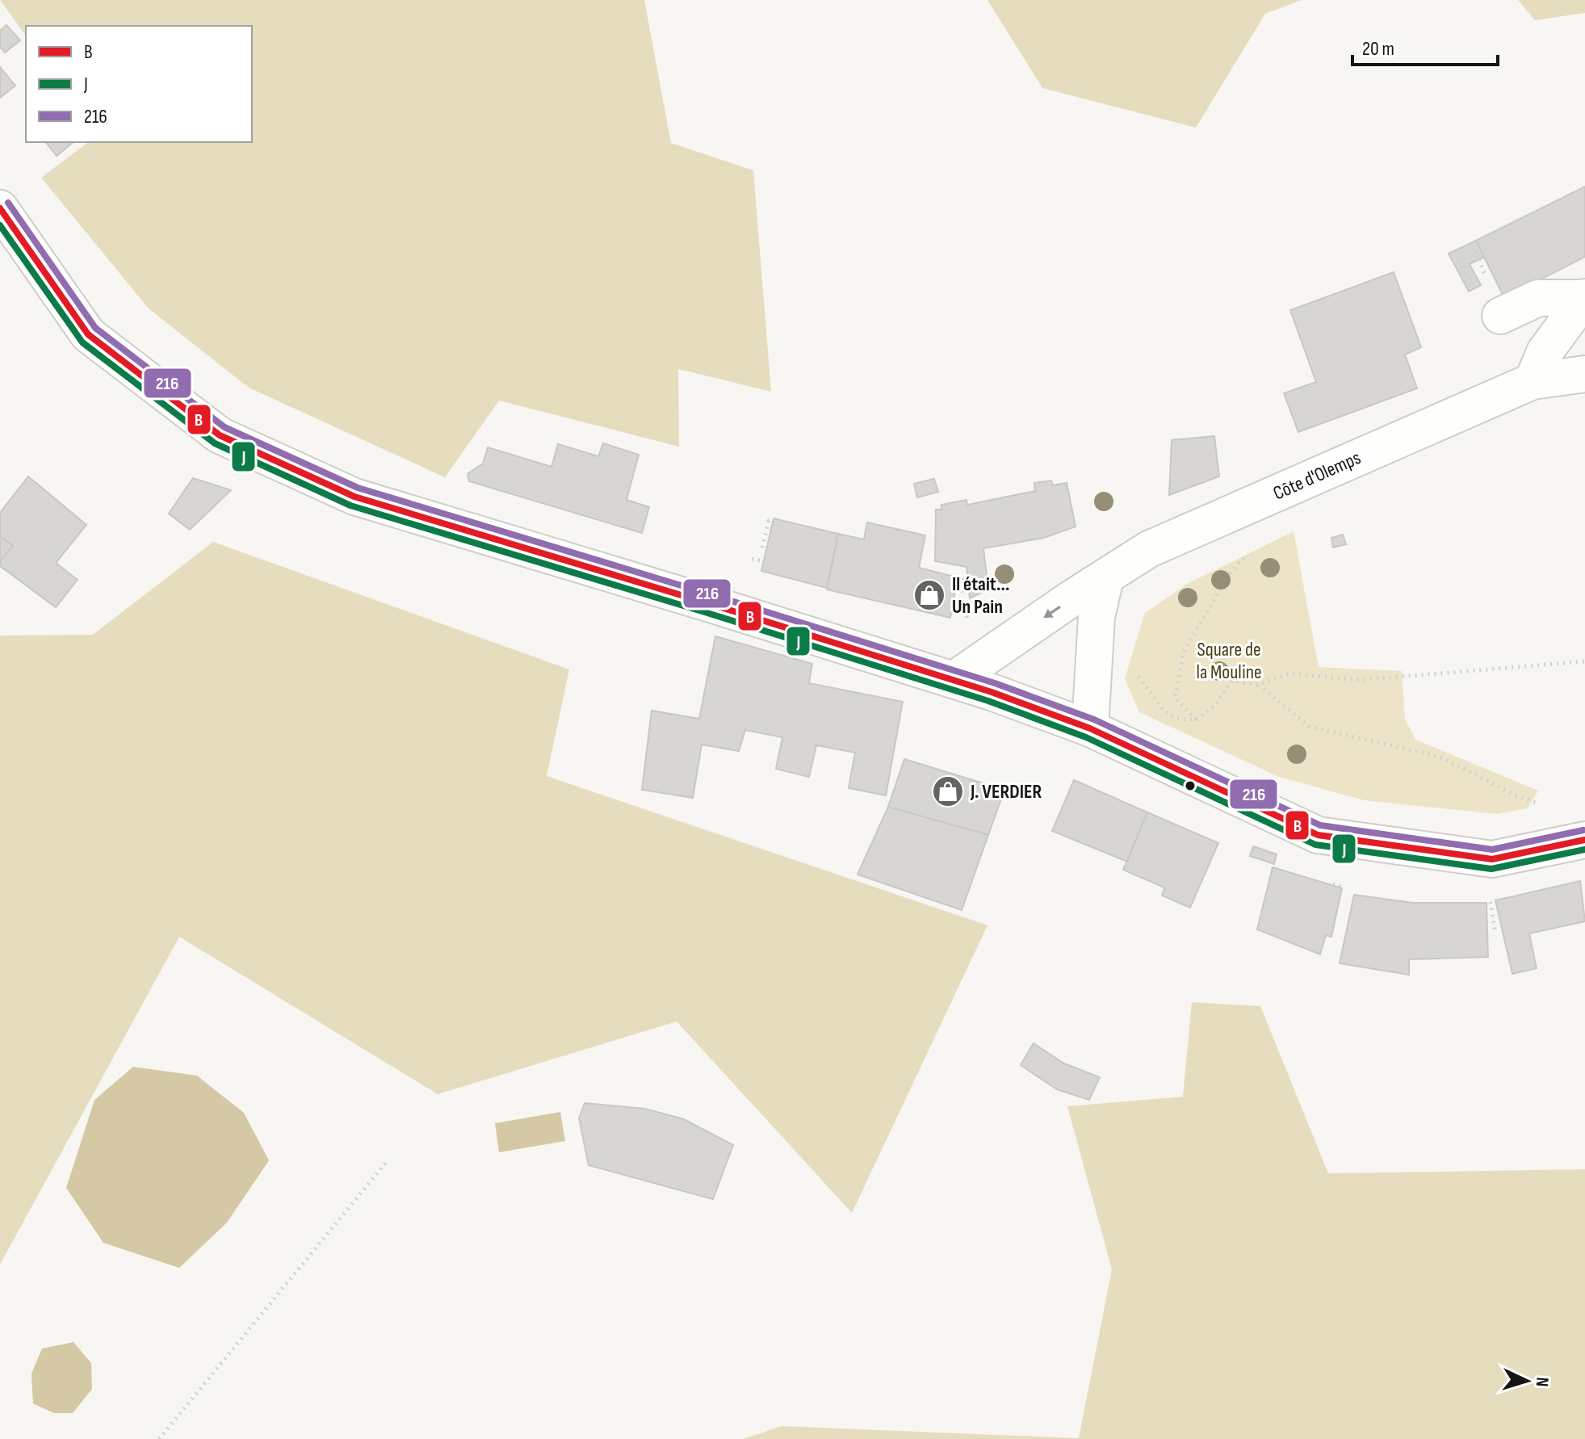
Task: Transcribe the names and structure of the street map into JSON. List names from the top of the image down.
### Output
{
  "streets": {
    "main road": ["Côte d'Olemps"]
  },
  "parks": ["Square de la Mouline"],
  "places": {
    "shop": ["Il était... Un Pain", "J. VERDIER"]
  },
  "lines": ["transit line 216", "transit line B", "transit line J"],
  "legend": ["B", "J", "216"],
  "scale_bar": "20 m",
  "north": "right"
}
